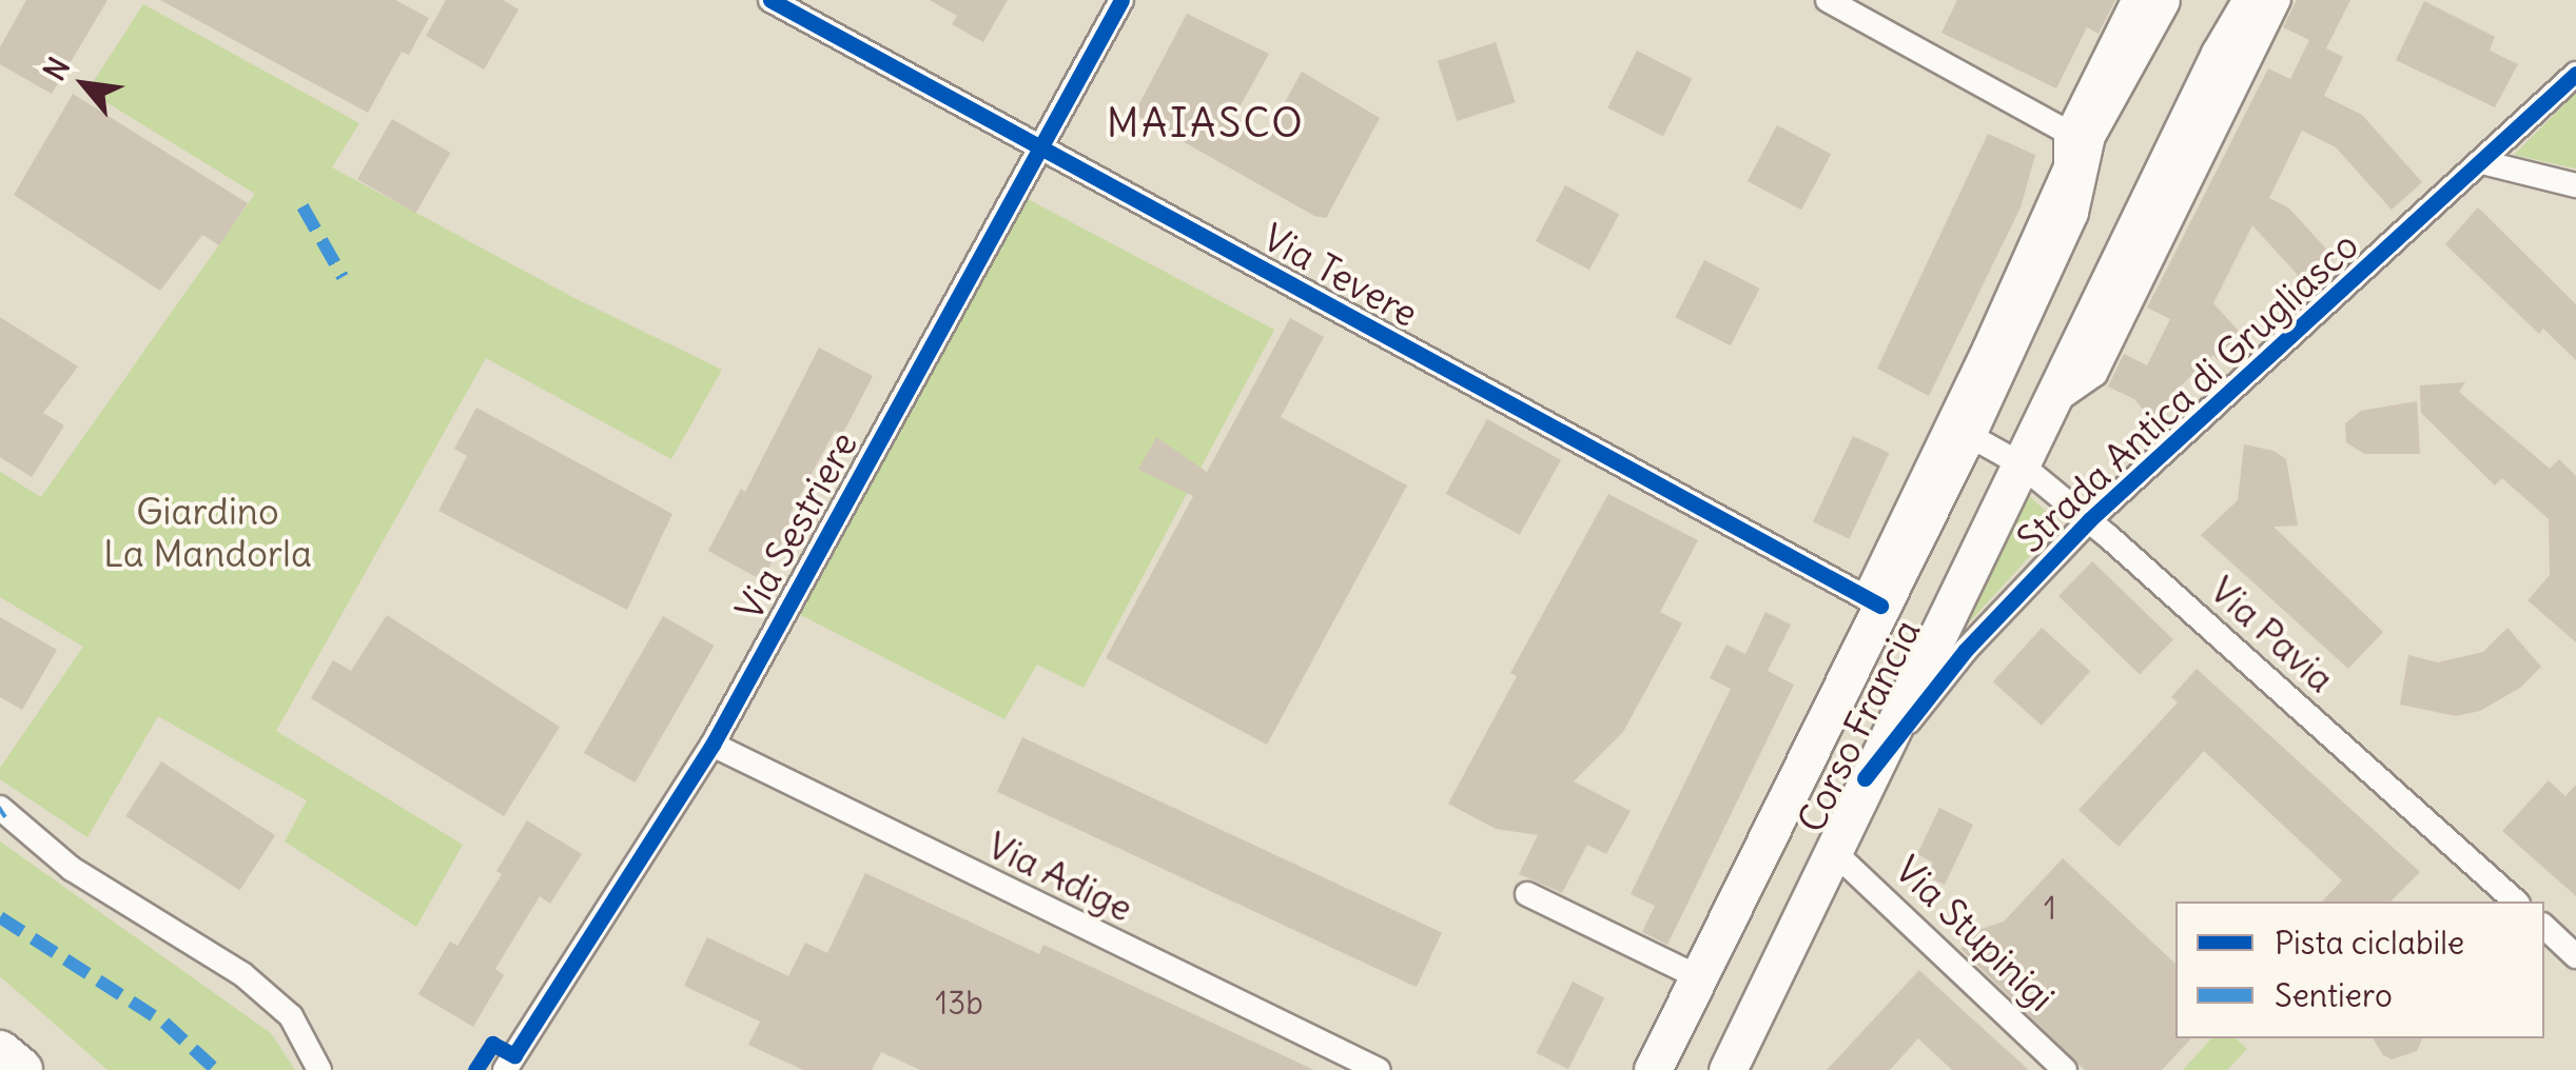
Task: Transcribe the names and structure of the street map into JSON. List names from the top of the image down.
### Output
{
  "streets": {
    "main road": ["Corso Francia"],
    "street": [
      "Via Tevere",
      "Strada Antica di Grugliasco",
      "Via Sestriere",
      "Via Pavia",
      "Via Adige",
      "Via Stupinigi"
    ]
  },
  "crossings": [
    ["Via Tevere", "Via Sestriere"],
    ["Via Tevere", "Corso Francia"],
    ["Strada Antica di Grugliasco", "Via Pavia"],
    ["Strada Antica di Grugliasco", "Corso Francia"],
    ["Via Sestriere", "Via Adige"],
    ["Via Pavia", "Corso Francia"],
    ["Corso Francia", "Via Stupinigi"]
  ],
  "districts": ["MAIASCO"],
  "parks": ["Giardino La Mandorla"],
  "house_numbers": ["1", "13b"],
  "legend": ["Pista ciclabile", "Sentiero"],
  "north": "top left"
}
